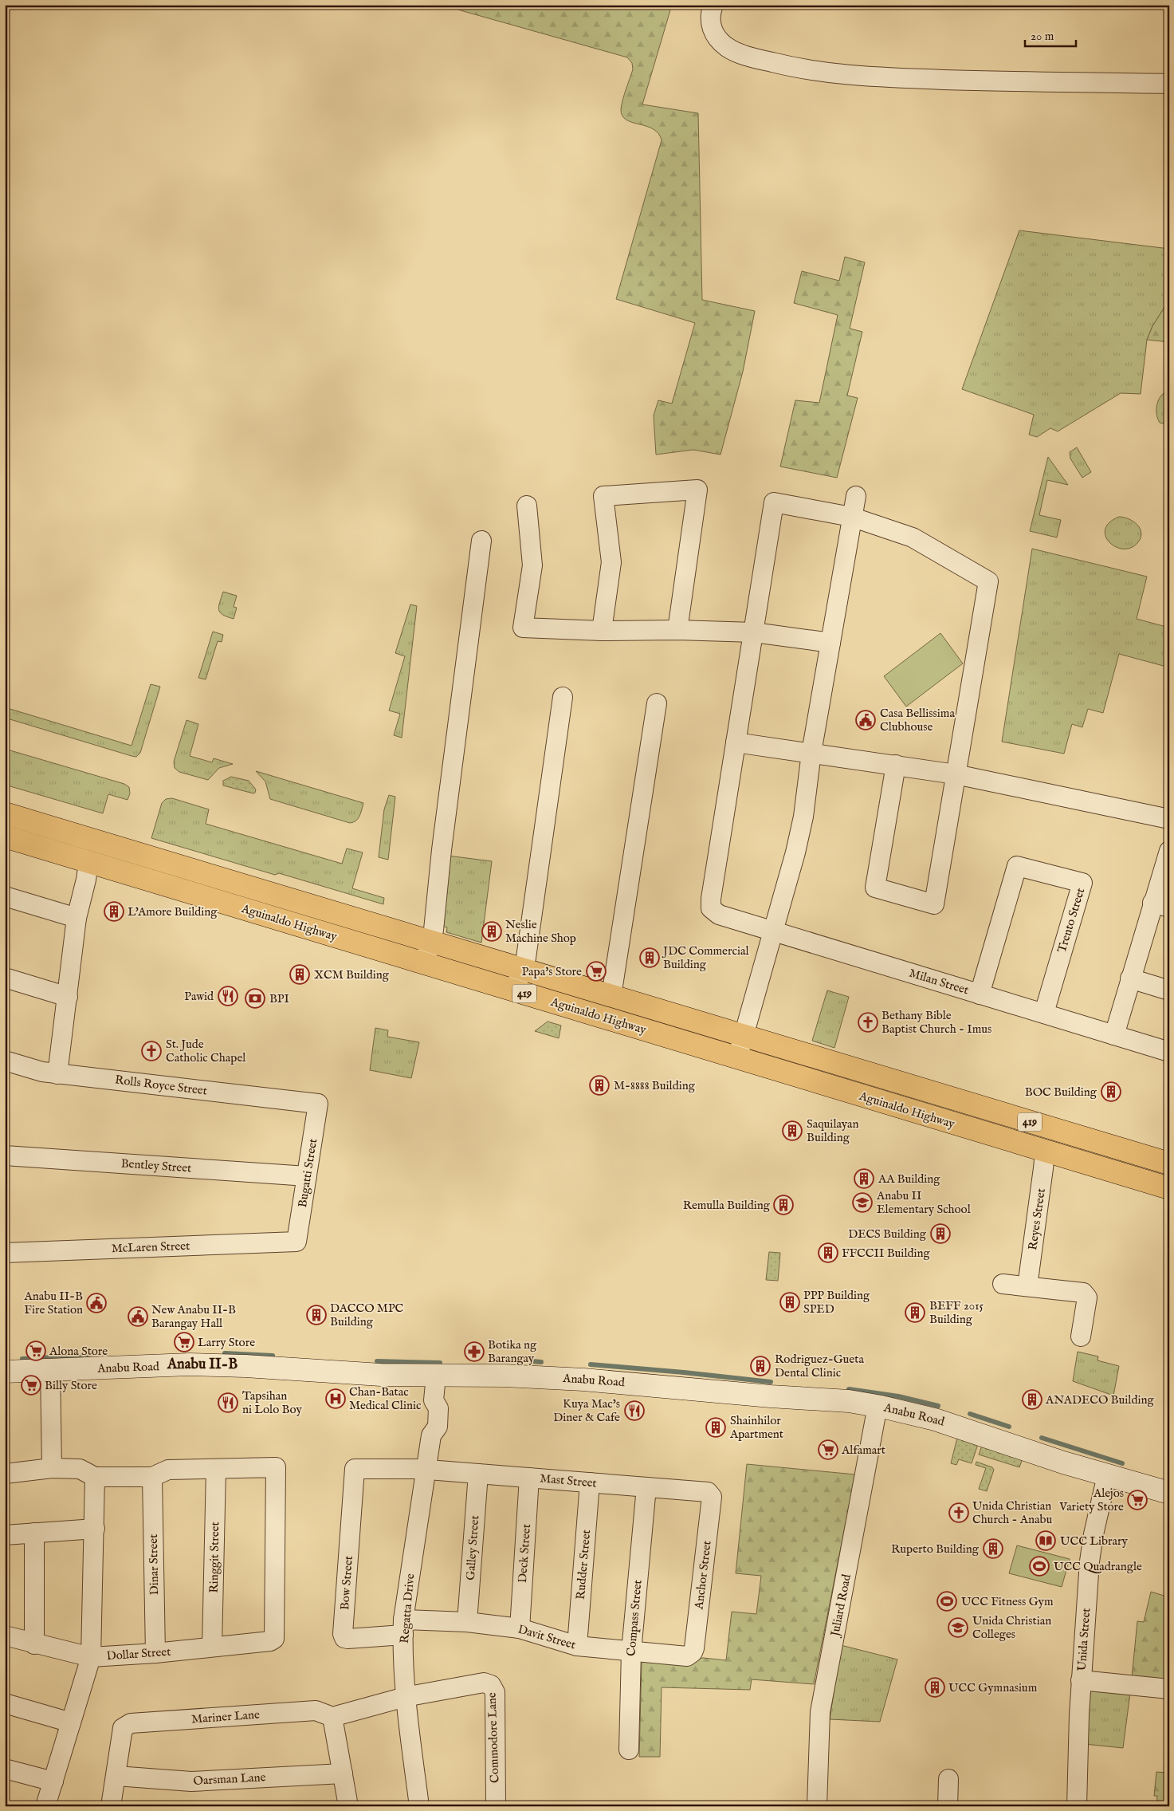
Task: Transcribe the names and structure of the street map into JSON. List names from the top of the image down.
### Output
{
  "streets": {
    "highway": ["Aguinaldo Highway", "419"],
    "street": [
      "Trento Street",
      "Milan Street",
      "Rolls Royce Street",
      "Bentley Street",
      "Bugatti Street",
      "Reyes Street",
      "McLaren Street",
      "Anabu Road",
      "Mast Street",
      "Galley Street",
      "Deck Street",
      "Ringgit Street",
      "Dinar Street",
      "Rudder Street",
      "Anchor Street",
      "Bow Street",
      "Juliard Road",
      "Regatta Drive",
      "Compass Street",
      "Davit Street",
      "Unida Street",
      "Dollar Street",
      "Mariner Lane",
      "Commodore Lane",
      "Oarsman Lane"
    ]
  },
  "crossings": [
    ["Trento Street", "Milan Street"],
    ["Aguinaldo Highway", "Reyes Street"],
    ["Rolls Royce Street", "Bugatti Street"],
    ["Bentley Street", "Bugatti Street"],
    ["Bugatti Street", "McLaren Street"],
    ["Anabu Road", "Juliard Road"],
    ["Anabu Road", "Regatta Drive"],
    ["Anabu Road", "Unida Street"],
    ["Mast Street", "Galley Street"],
    ["Mast Street", "Deck Street"],
    ["Mast Street", "Rudder Street"],
    ["Mast Street", "Anchor Street"],
    ["Mast Street", "Bow Street"],
    ["Mast Street", "Regatta Drive"],
    ["Mast Street", "Compass Street"],
    ["Galley Street", "Davit Street"],
    ["Deck Street", "Davit Street"],
    ["Ringgit Street", "Dollar Street"],
    ["Dinar Street", "Dollar Street"],
    ["Rudder Street", "Davit Street"],
    ["Anchor Street", "Davit Street"],
    ["Bow Street", "Regatta Drive"],
    ["Bow Street", "Davit Street"],
    ["Regatta Drive", "Davit Street"],
    ["Regatta Drive", "Commodore Lane"],
    ["Compass Street", "Davit Street"],
    ["Mariner Lane", "Oarsman Lane"]
  ],
  "districts": ["Anabu II-B"],
  "places": {
    "public building": ["Casa Bellissima Clubhouse", "Anabu II-B Fire Station", "New Anabu II-B Barangay Hall"],
    "building": [
      "L'Amore Building",
      "Neslie Machine Shop",
      "JDC Commercial Building",
      "XCM Building",
      "M-8888 Building",
      "BOC Building",
      "Saquilayan Building",
      "AA Building",
      "Remulla Building",
      "DECS Building",
      "FFCCII Building",
      "PPP Building SPED",
      "BEFF 2015 Building",
      "DACCO MPC Building",
      "Rodriguez-Gueta Dental Clinic",
      "ANADECO Building",
      "Shainhilor Apartment",
      "Ruperto Building",
      "UCC Gymnasium"
    ],
    "supermarket": [
      "Papa's Store",
      "Larry Store",
      "Alona Store",
      "Billy Store",
      "Alfamart",
      "Alejos Variety Store"
    ],
    "restaurant": ["Pawid", "Tapsihan ni Lolo Boy", "Kuya Mac's Diner & Cafe"],
    "bank": ["BPI"],
    "church": ["Bethany Bible Baptist Church - Imus", "St. Jude Catholic Chapel", "Unida Christian Church - Anabu"],
    "school or university": ["Anabu II Elementary School", "Unida Christian Colleges"],
    "pharmacy": ["Botika ng Barangay"],
    "hospital": ["Chan-Batac Medical Clinic"],
    "library": ["UCC Library"],
    "sports": ["UCC Quadrangle", "UCC Fitness Gym"]
  },
  "scale_bar": "20 m"
}
